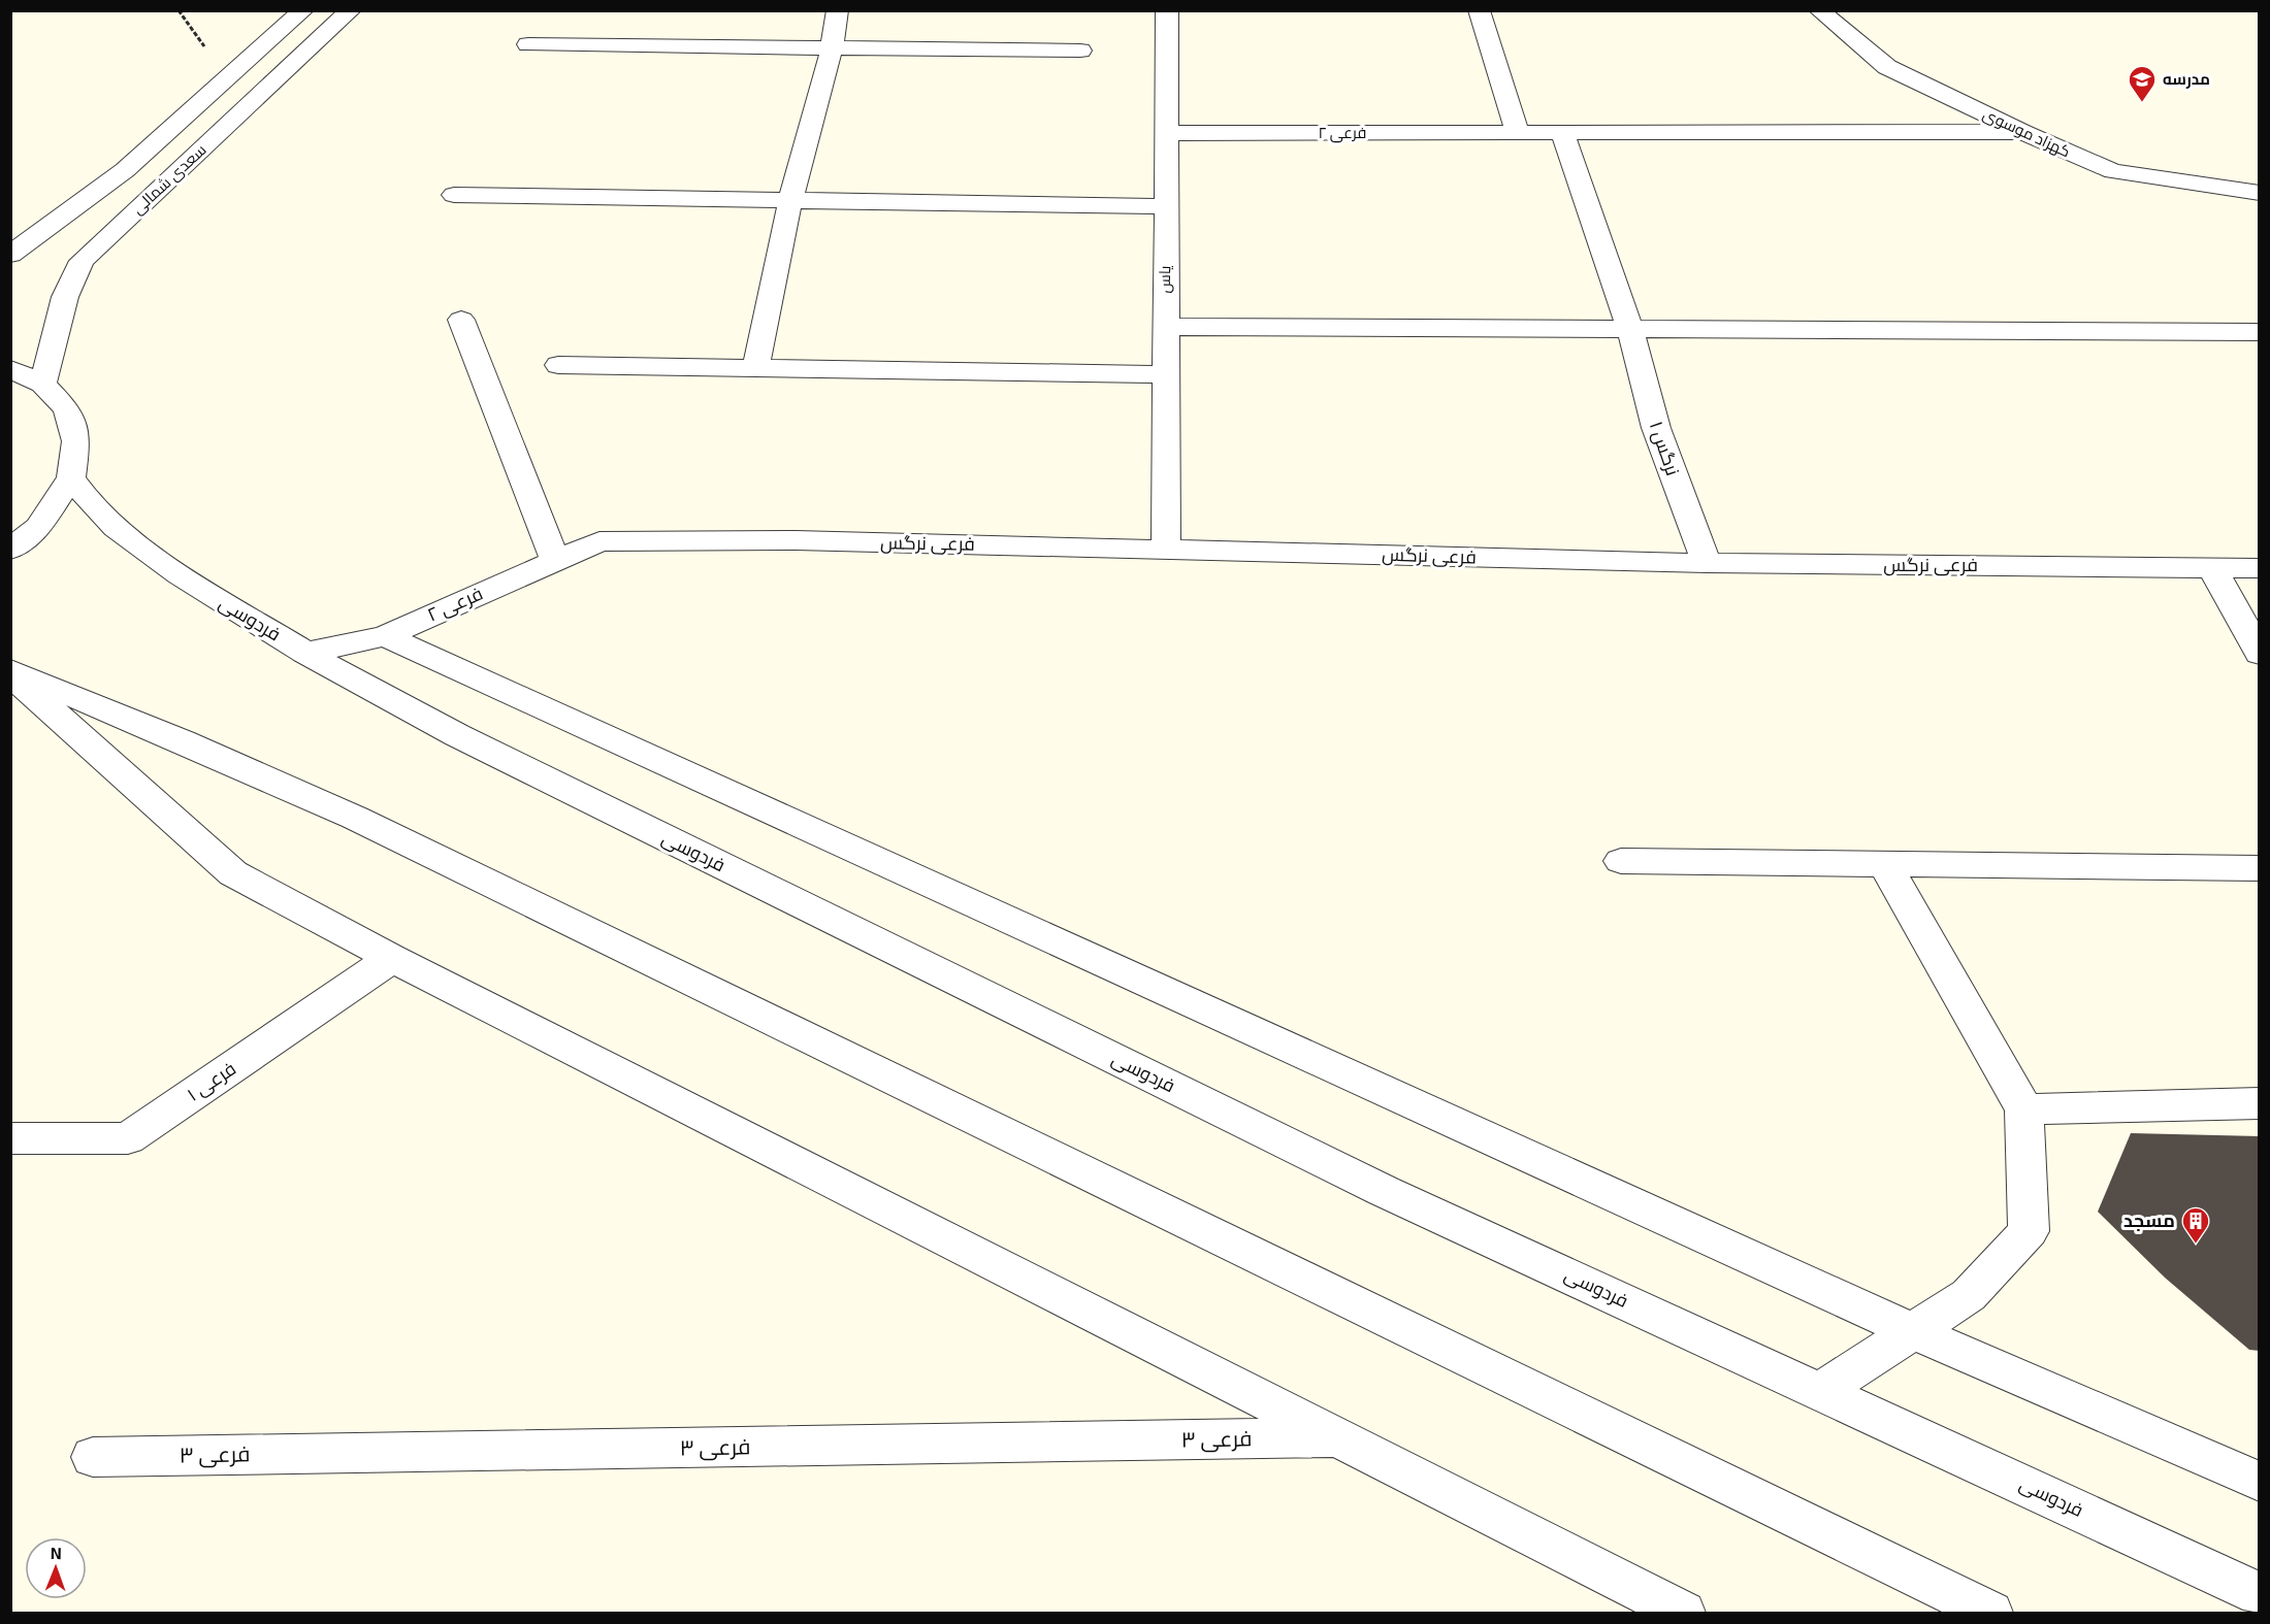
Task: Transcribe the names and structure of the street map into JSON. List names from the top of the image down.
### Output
{
  "streets": {
    "street": [
      "فرعی ۲",
      "کهزاد موسوی",
      "سعدی شمالی",
      "یاس",
      "نرگس ۱",
      "فرعی نرگس",
      "فردوسی",
      "فرعی ۱",
      "فرعی ۳"
    ]
  },
  "crossings": [
    ["فرعی ۲", "کهزاد موسوی"],
    ["فرعی ۲", "یاس"],
    ["فرعی ۲", "نرگس ۱"],
    ["فرعی ۲", "فرعی نرگس"],
    ["فرعی ۲", "فردوسی"],
    ["یاس", "فرعی نرگس"],
    ["نرگس ۱", "فرعی نرگس"]
  ],
  "places": {
    "school or university": ["مدرسه"],
    "building": ["مسجد"]
  },
  "north": "top"
}
